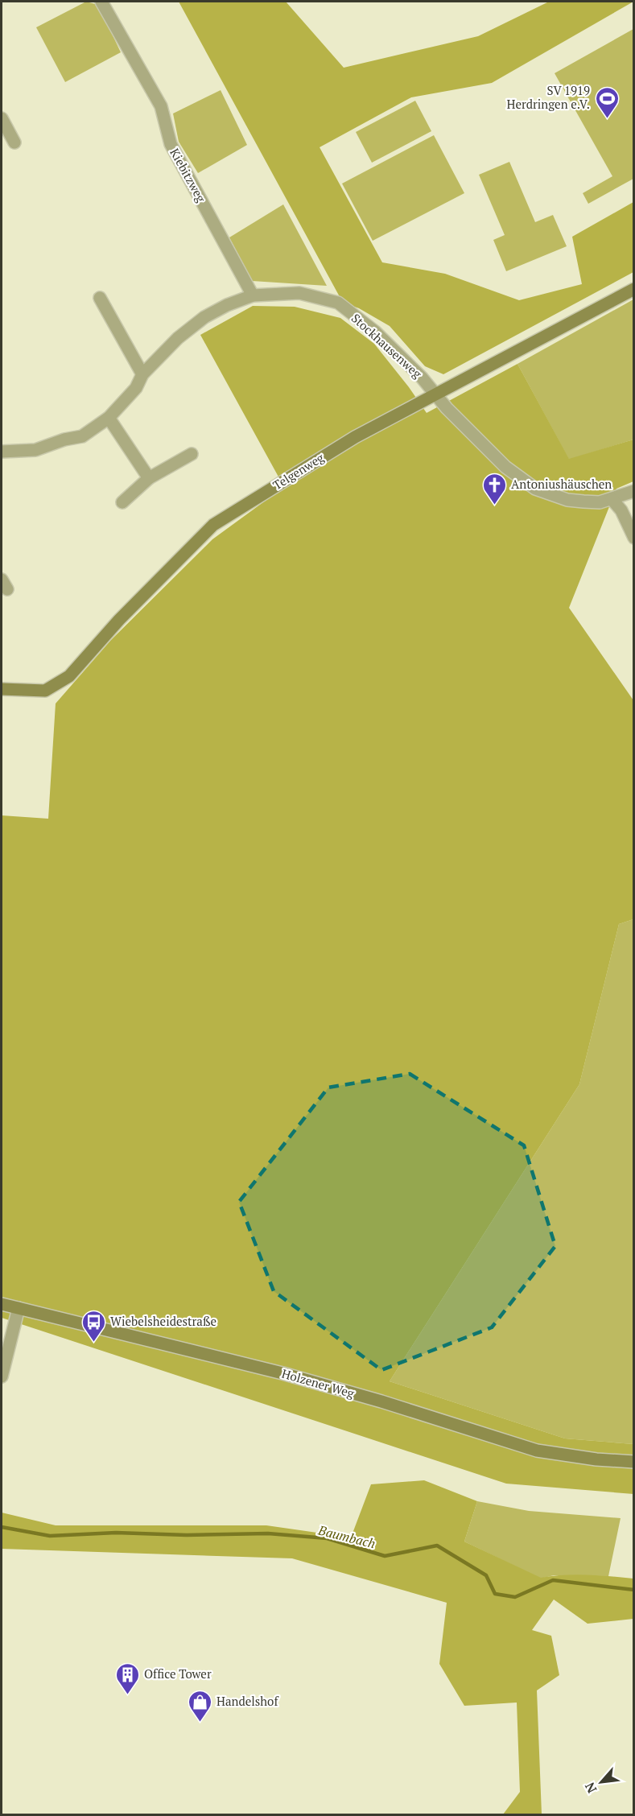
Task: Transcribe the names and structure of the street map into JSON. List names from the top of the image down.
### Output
{
  "streets": {
    "main road": ["Telgenweg", "Holzener Weg"],
    "street": ["Kiebitzweg", "Stockhausenweg"]
  },
  "crossings": [
    ["Kiebitzweg", "Stockhausenweg"],
    ["Stockhausenweg", "Telgenweg"]
  ],
  "water": ["Baumbach"],
  "places": {
    "sports": ["SV 1919 Herdringen e.V."],
    "church": ["Antoniushäuschen"],
    "bus stop": ["Wiebelsheidestraße"],
    "building": ["Office Tower"],
    "shop": ["Handelshof"]
  },
  "north": "bottom left"
}
